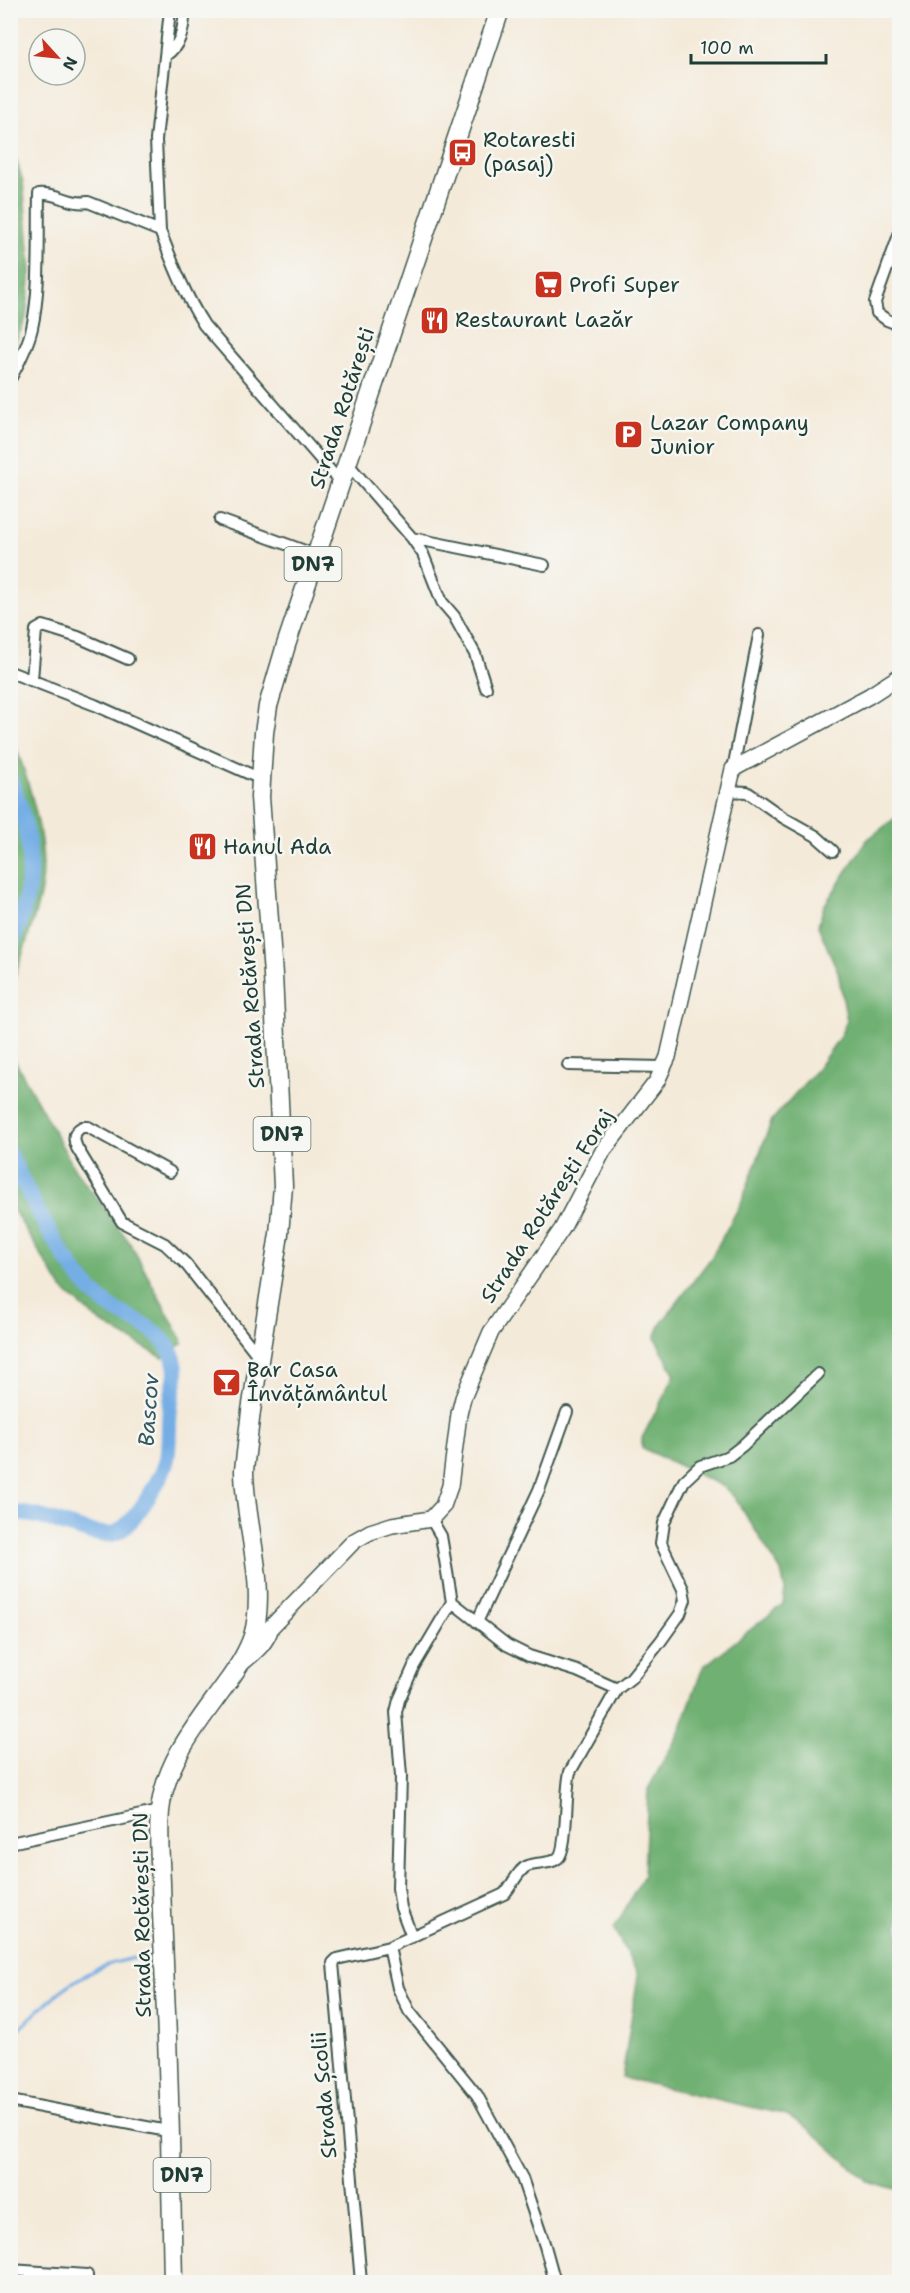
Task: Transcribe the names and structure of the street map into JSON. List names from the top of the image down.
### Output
{
  "streets": {
    "highway": ["Strada Rotărești", "DN7", "Strada Rotărești DN"],
    "street": ["Strada Rotărești Foraj", "Strada Școlii"]
  },
  "crossings": [
    ["Strada Rotărești", "Strada Rotărești DN"],
    ["DN7", "Strada Rotărești DN"]
  ],
  "water": ["Bascov"],
  "places": {
    "bus stop": ["Rotaresti (pasaj)"],
    "supermarket": ["Profi Super"],
    "restaurant": ["Restaurant Lazăr", "Hanul Ada"],
    "parking": ["Lazar Company Junior"],
    "bar": ["Bar Casa Învățământul"]
  },
  "scale_bar": "100 m",
  "north": "bottom right"
}
